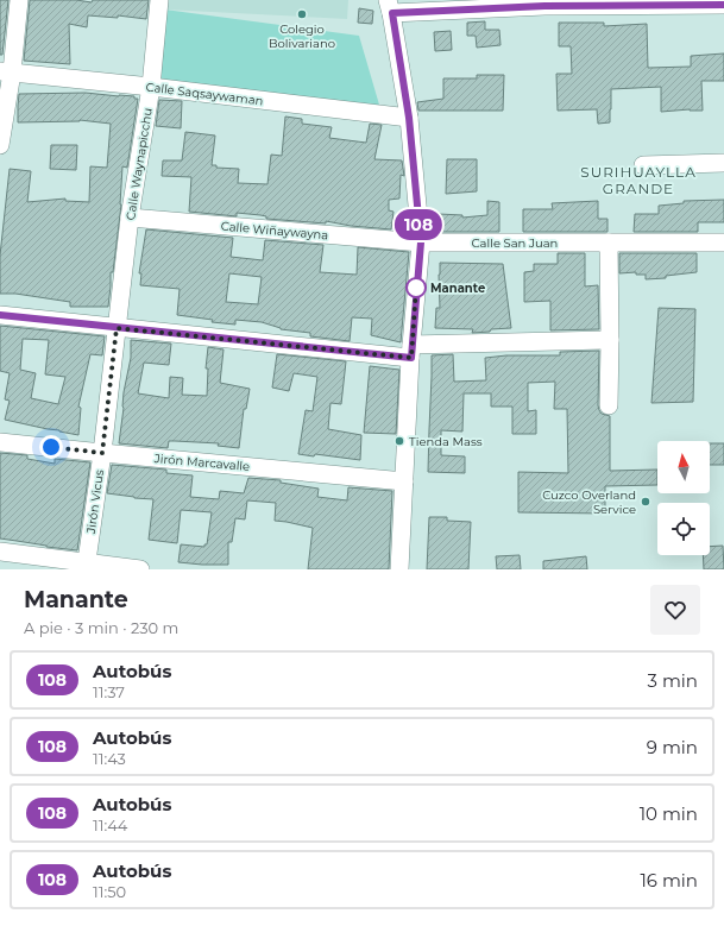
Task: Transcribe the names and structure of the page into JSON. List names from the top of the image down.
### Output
{
  "streets": {
    "street": [
      "Calle Saqsaywaman",
      "Calle Waynapicchu",
      "Calle Wiñaywayna",
      "Calle San Juan",
      "Jirón Marcavalle",
      "Jirón Vicus"
    ]
  },
  "crossings": [
    ["Calle Saqsaywaman", "Calle Waynapicchu"],
    ["Calle Waynapicchu", "Calle Wiñaywayna"],
    ["Calle Waynapicchu", "Jirón Vicus"],
    ["Calle Wiñaywayna", "Calle San Juan"],
    ["Jirón Marcavalle", "Jirón Vicus"]
  ],
  "districts": ["SURIHUAYLLA GRANDE"],
  "places": [
    "Colegio Bolivariano",
    "Manante",
    "Tienda Mass",
    "Cuzco Overland Service"
  ],
  "lines": ["bus line 108"],
  "north": "top",
  "page": {
    "on_map": "108",
    "heading": ["Manante", "A pie · 3 min · 230 m"],
    "list": [
      {
        "mark": "108",
        "name": "Autobús",
        "note": "11:37",
        "value": "3 min"
      },
      {
        "mark": "108",
        "name": "Autobús",
        "note": "11:43",
        "value": "9 min"
      },
      {
        "mark": "108",
        "name": "Autobús",
        "note": "11:44",
        "value": "10 min"
      },
      {
        "mark": "108",
        "name": "Autobús",
        "note": "11:50",
        "value": "16 min"
      }
    ]
  }
}
